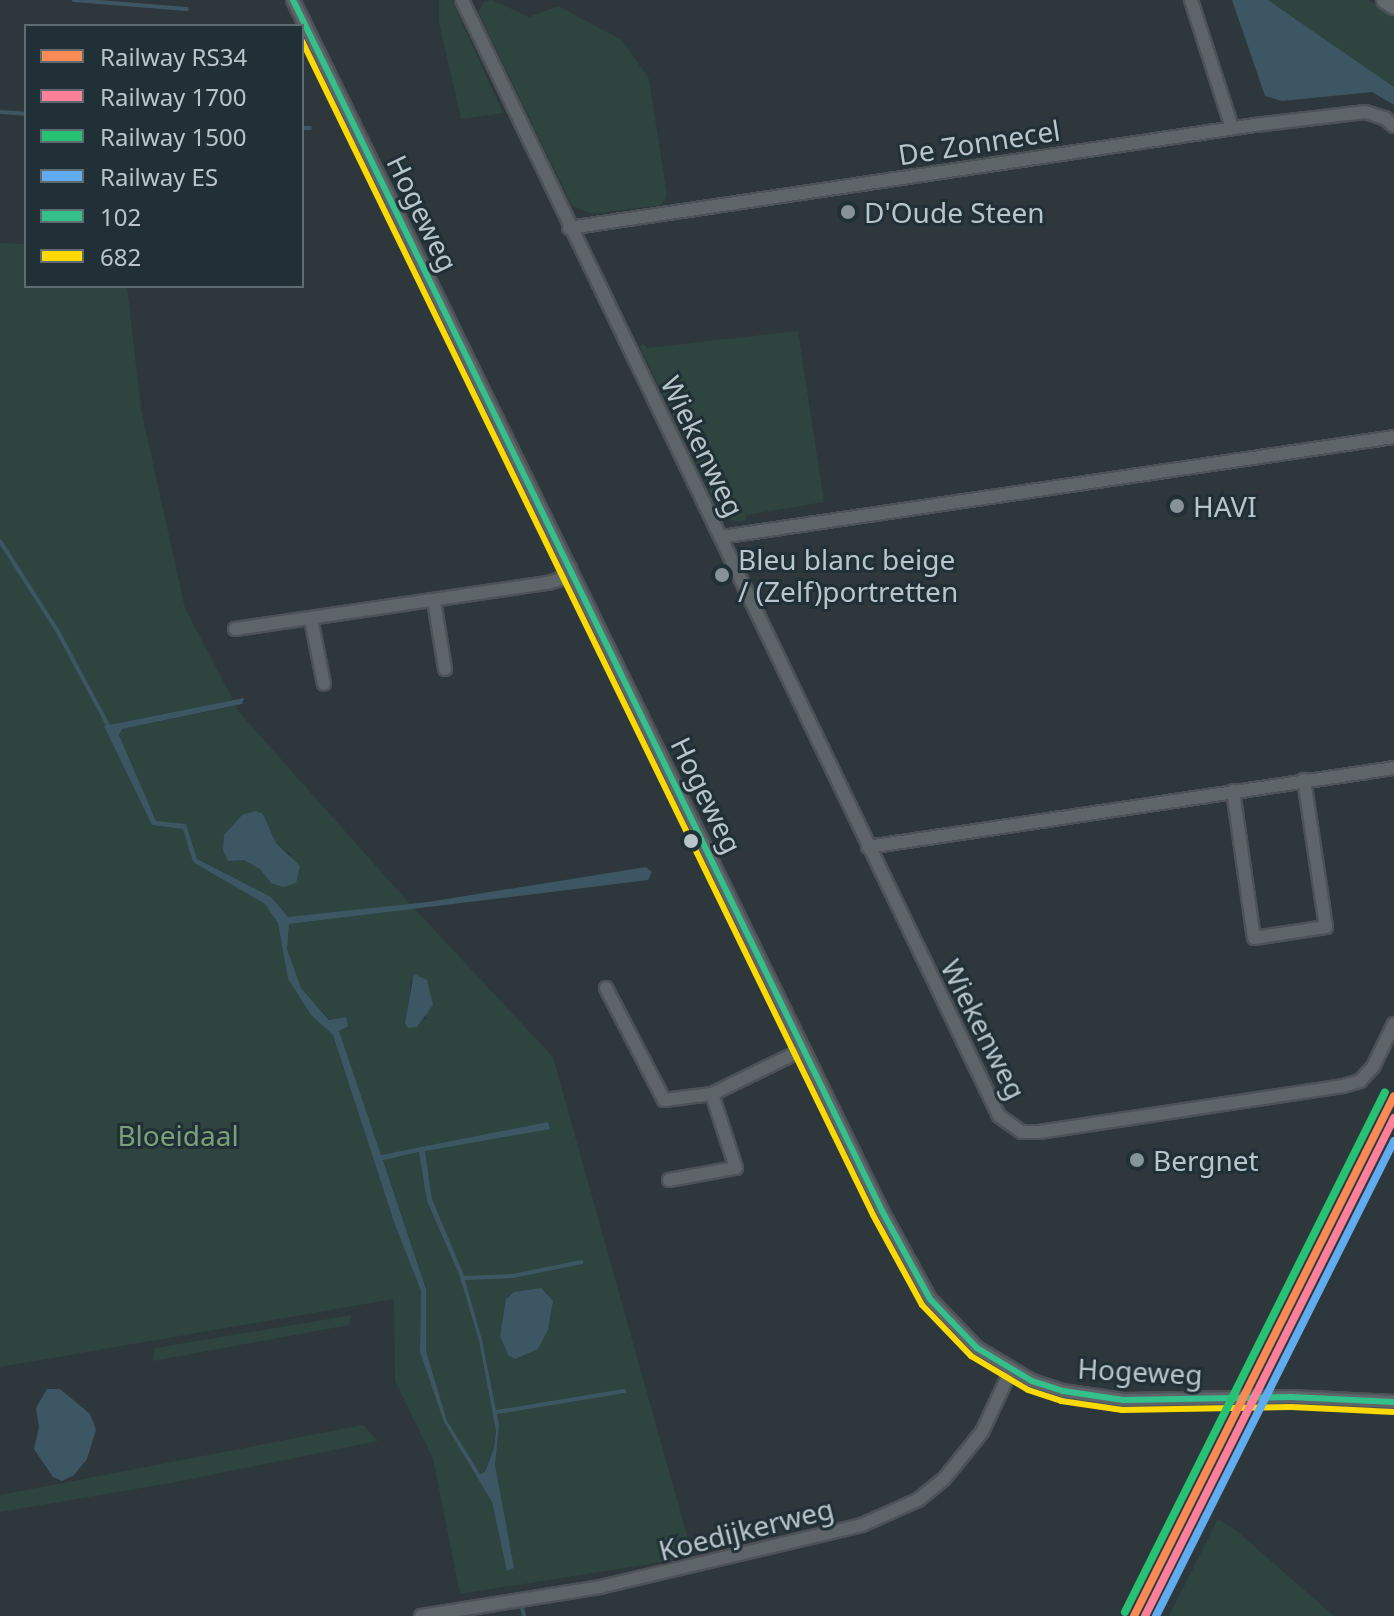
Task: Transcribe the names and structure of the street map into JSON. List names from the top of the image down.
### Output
{
  "streets": {
    "street": [
      "De Zonnecel",
      "Hogeweg",
      "Wiekenweg",
      "Koedijkerweg"
    ]
  },
  "crossings": [
    ["De Zonnecel", "Wiekenweg"],
    ["Hogeweg", "Koedijkerweg"]
  ],
  "parks": ["Bloeidaal"],
  "places": [
    "D'Oude Steen",
    "HAVI",
    "Bleu blanc beige / (Zelf)portretten",
    "Bergnet"
  ],
  "lines": [
    "transit line 102",
    "transit line 682",
    "rail line 1500",
    "rail line RS34",
    "rail line 1700",
    "rail line ES"
  ],
  "legend": [
    "Railway RS34",
    "Railway 1700",
    "Railway 1500",
    "Railway ES",
    "102",
    "682"
  ]
}
